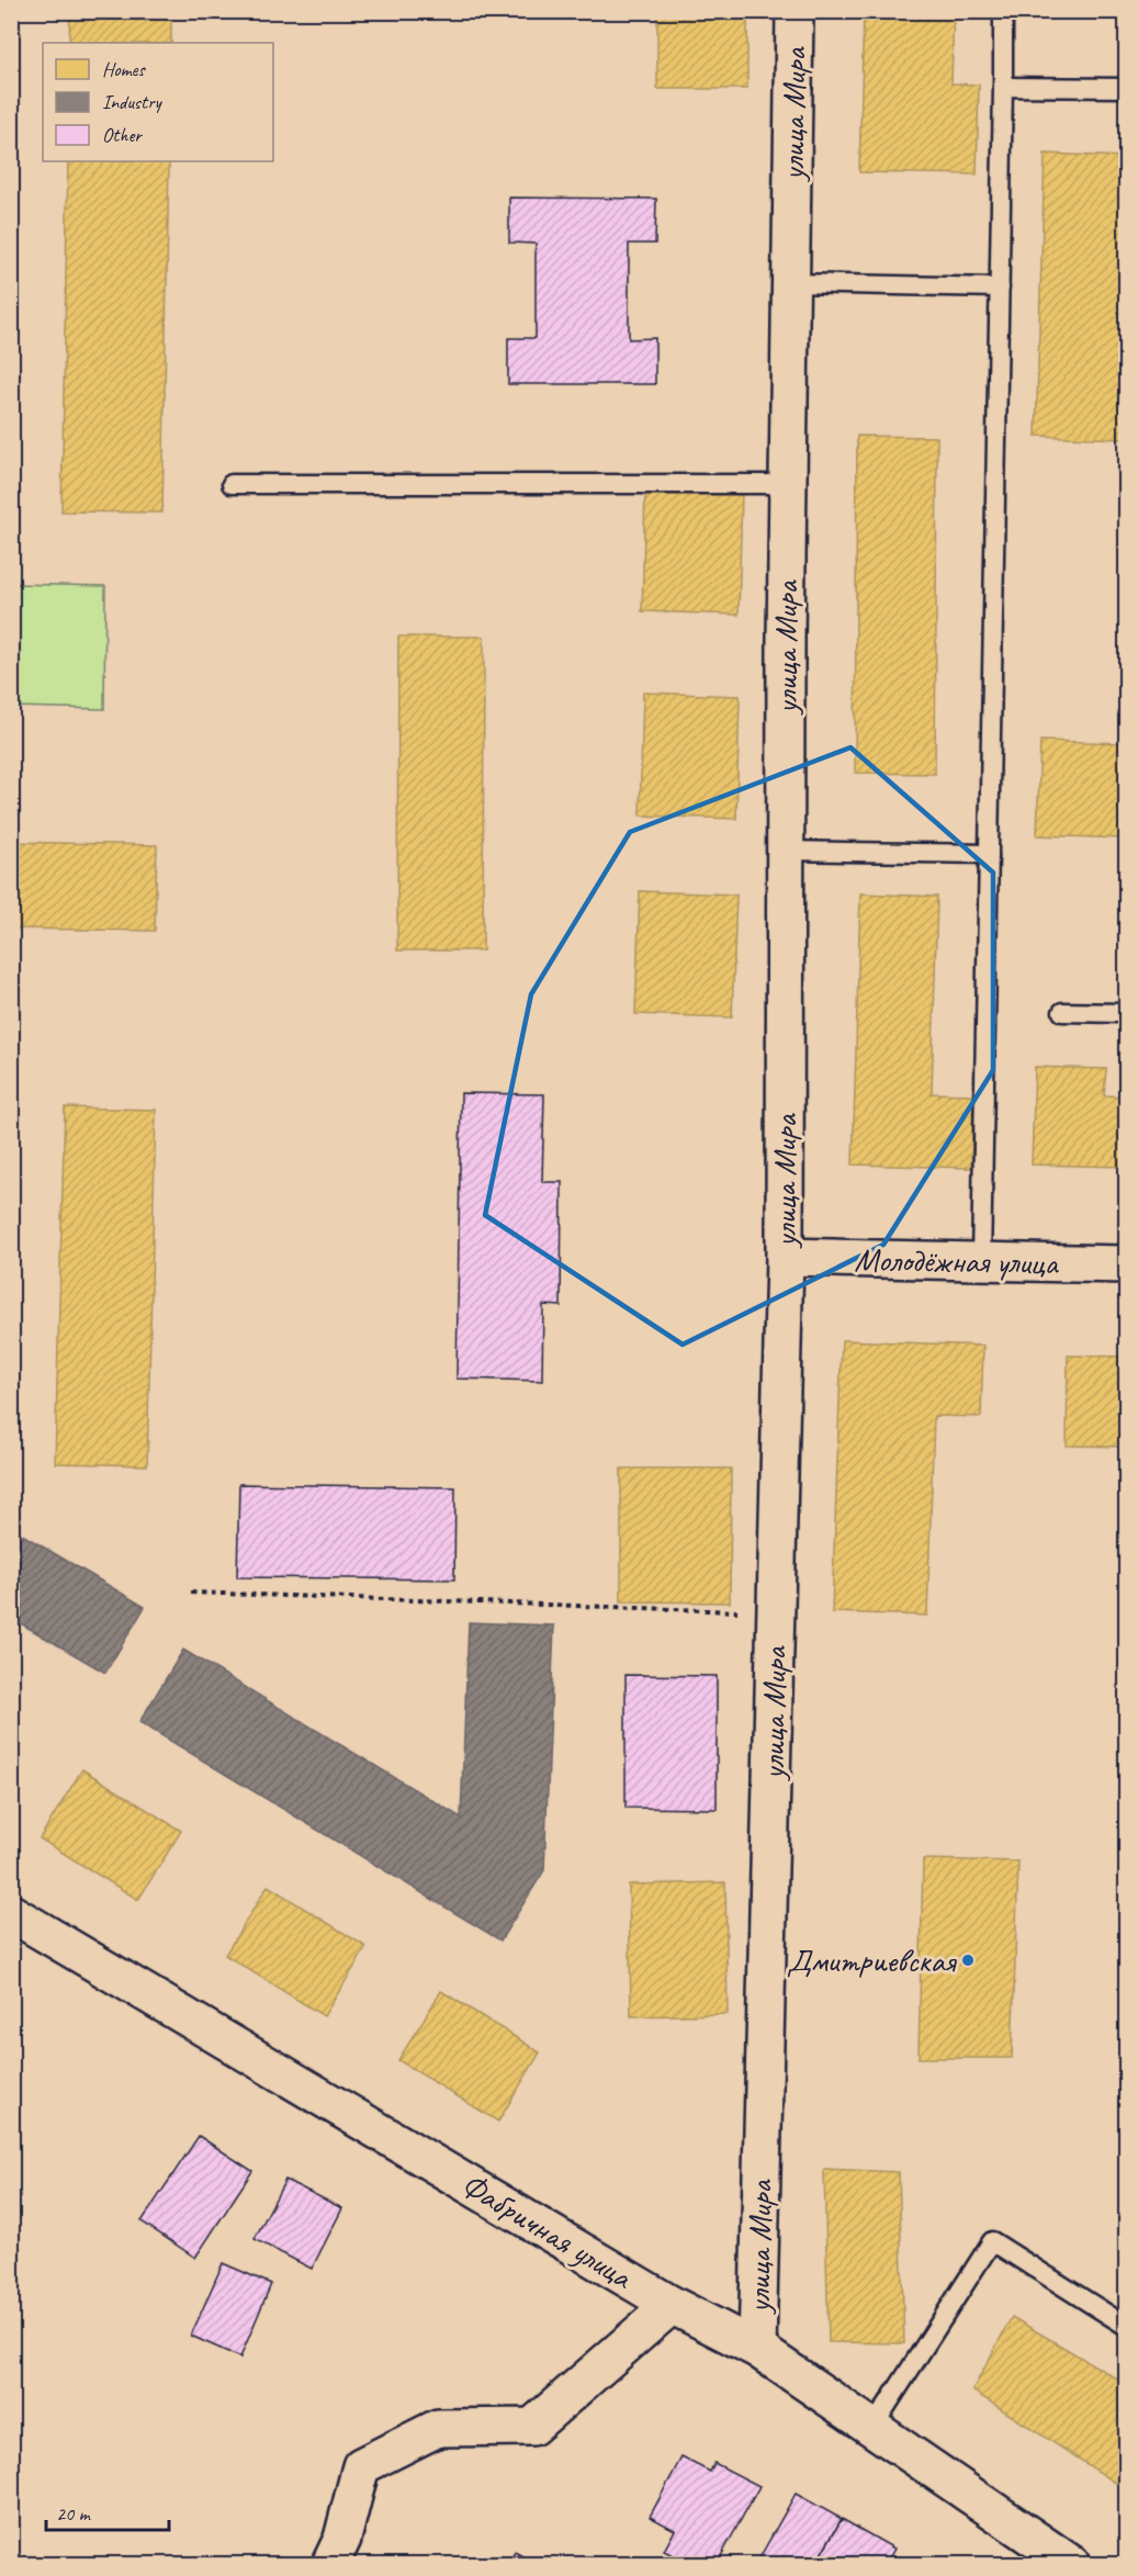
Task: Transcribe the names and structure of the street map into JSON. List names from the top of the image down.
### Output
{
  "streets": {
    "street": ["улица Мира", "Молодёжная улица", "Фабричная улица"]
  },
  "crossings": [
    ["улица Мира", "Молодёжная улица"],
    ["улица Мира", "Фабричная улица"]
  ],
  "places": ["Дмитриевская"],
  "legend": ["Homes", "Industry", "Other"],
  "scale_bar": "20 m"
}
